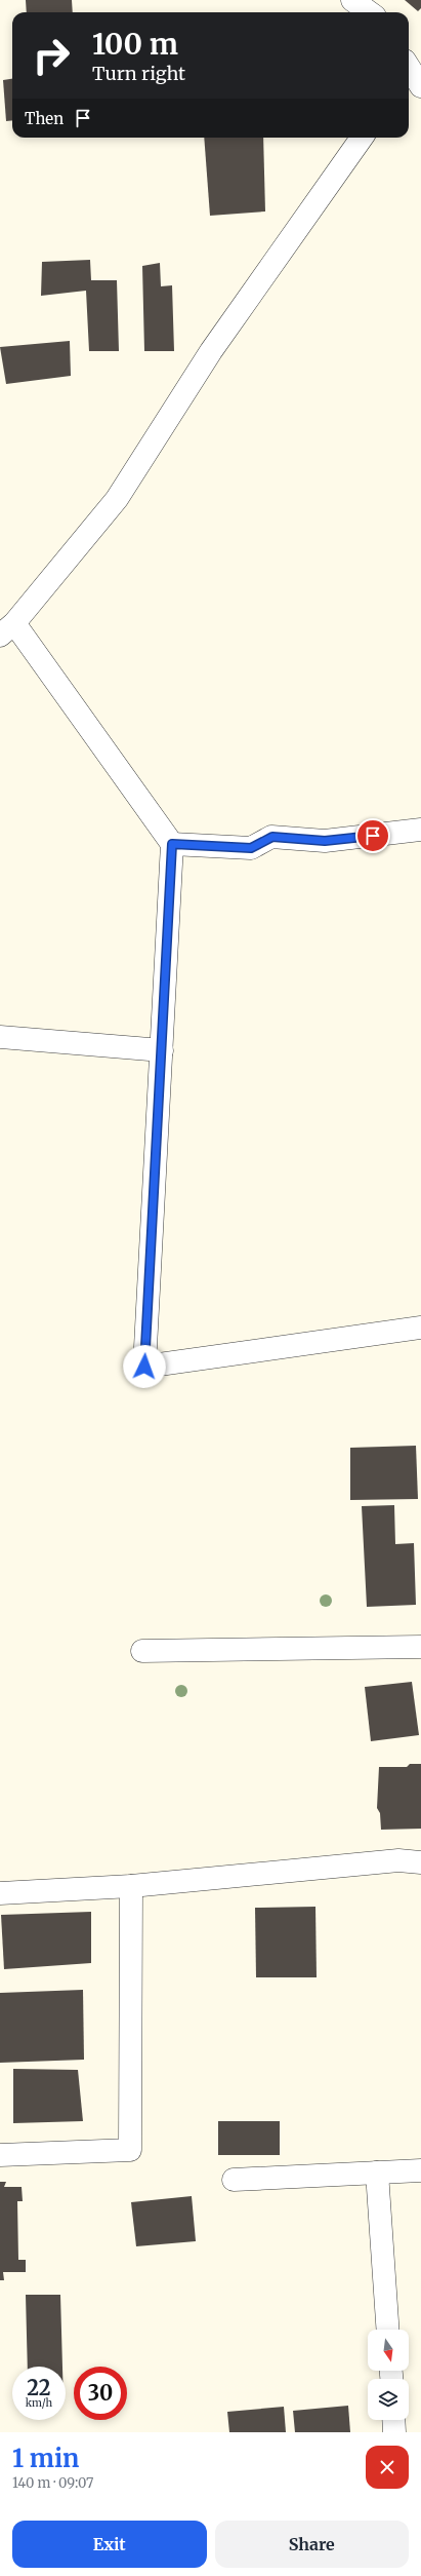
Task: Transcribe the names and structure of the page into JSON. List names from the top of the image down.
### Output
{
  "north": "bottom",
  "page": {
    "turn": ["100 m", "Turn right"],
    "then": "Then",
    "speed": "22 km/h",
    "limit": "30",
    "heading": ["1 min", "140 m · 09:07"],
    "buttons": ["Exit", "Share"]
  }
}
